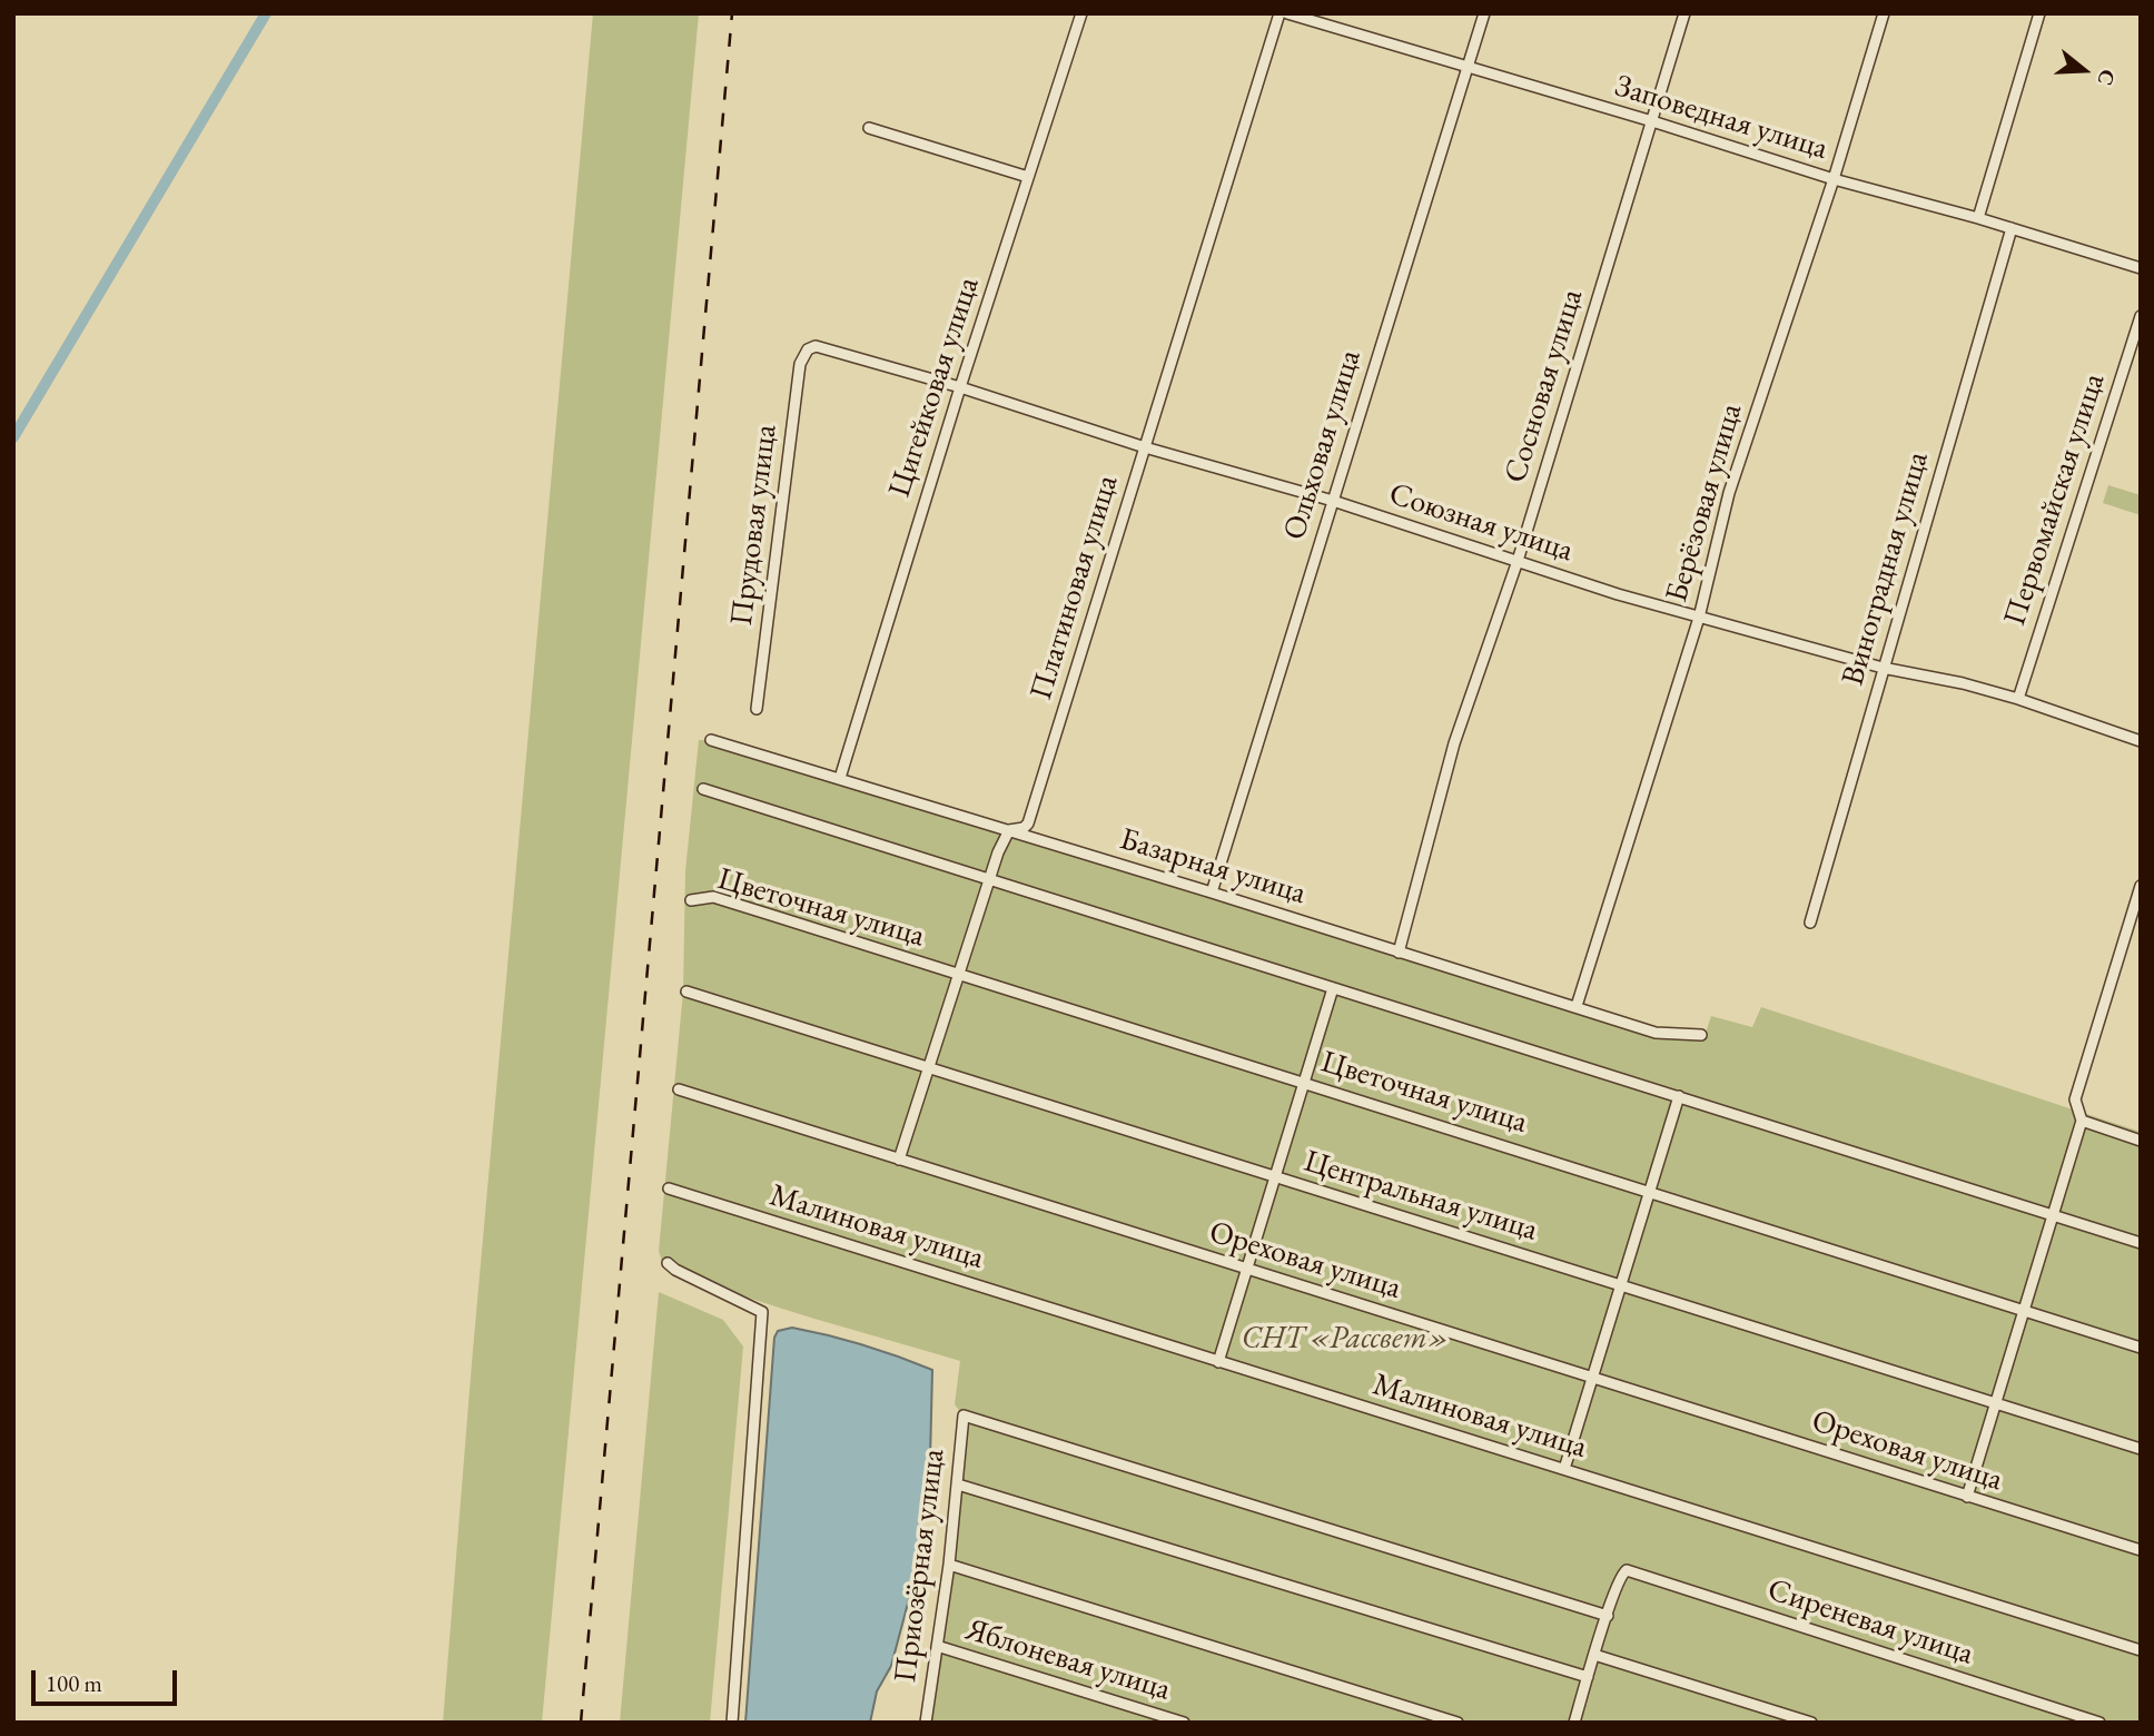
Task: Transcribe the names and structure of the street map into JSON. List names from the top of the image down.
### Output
{
  "streets": {
    "street": [
      "Заповедная улица",
      "Сосновая улица",
      "Цигейковая улица",
      "Ольховая улица",
      "Первомайская улица",
      "Берёзовая улица",
      "Союзная улица",
      "Прудовая улица",
      "Виноградная улица",
      "Платиновая улица",
      "Базарная улица",
      "Цветочная улица",
      "Центральная улица",
      "Малиновая улица",
      "Ореховая улица",
      "Приозёрная улица",
      "Сиреневая улица",
      "Яблоневая улица"
    ]
  },
  "crossings": [
    ["Заповедная улица", "Сосновая улица"],
    ["Заповедная улица", "Ольховая улица"],
    ["Заповедная улица", "Берёзовая улица"],
    ["Заповедная улица", "Виноградная улица"],
    ["Сосновая улица", "Союзная улица"],
    ["Сосновая улица", "Базарная улица"],
    ["Цигейковая улица", "Союзная улица"],
    ["Цигейковая улица", "Базарная улица"],
    ["Ольховая улица", "Союзная улица"],
    ["Ольховая улица", "Базарная улица"],
    ["Первомайская улица", "Союзная улица"],
    ["Берёзовая улица", "Союзная улица"],
    ["Берёзовая улица", "Базарная улица"],
    ["Союзная улица", "Прудовая улица"],
    ["Союзная улица", "Виноградная улица"],
    ["Союзная улица", "Платиновая улица"],
    ["Платиновая улица", "Базарная улица"],
    ["Платиновая улица", "Цветочная улица"],
    ["Платиновая улица", "Центральная улица"],
    ["Платиновая улица", "Ореховая улица"],
    ["Приозёрная улица", "Сиреневая улица"],
    ["Приозёрная улица", "Яблоневая улица"]
  ],
  "parks": ["СНТ «Рассвет»"],
  "scale_bar": "100 m",
  "north": "right"
}
